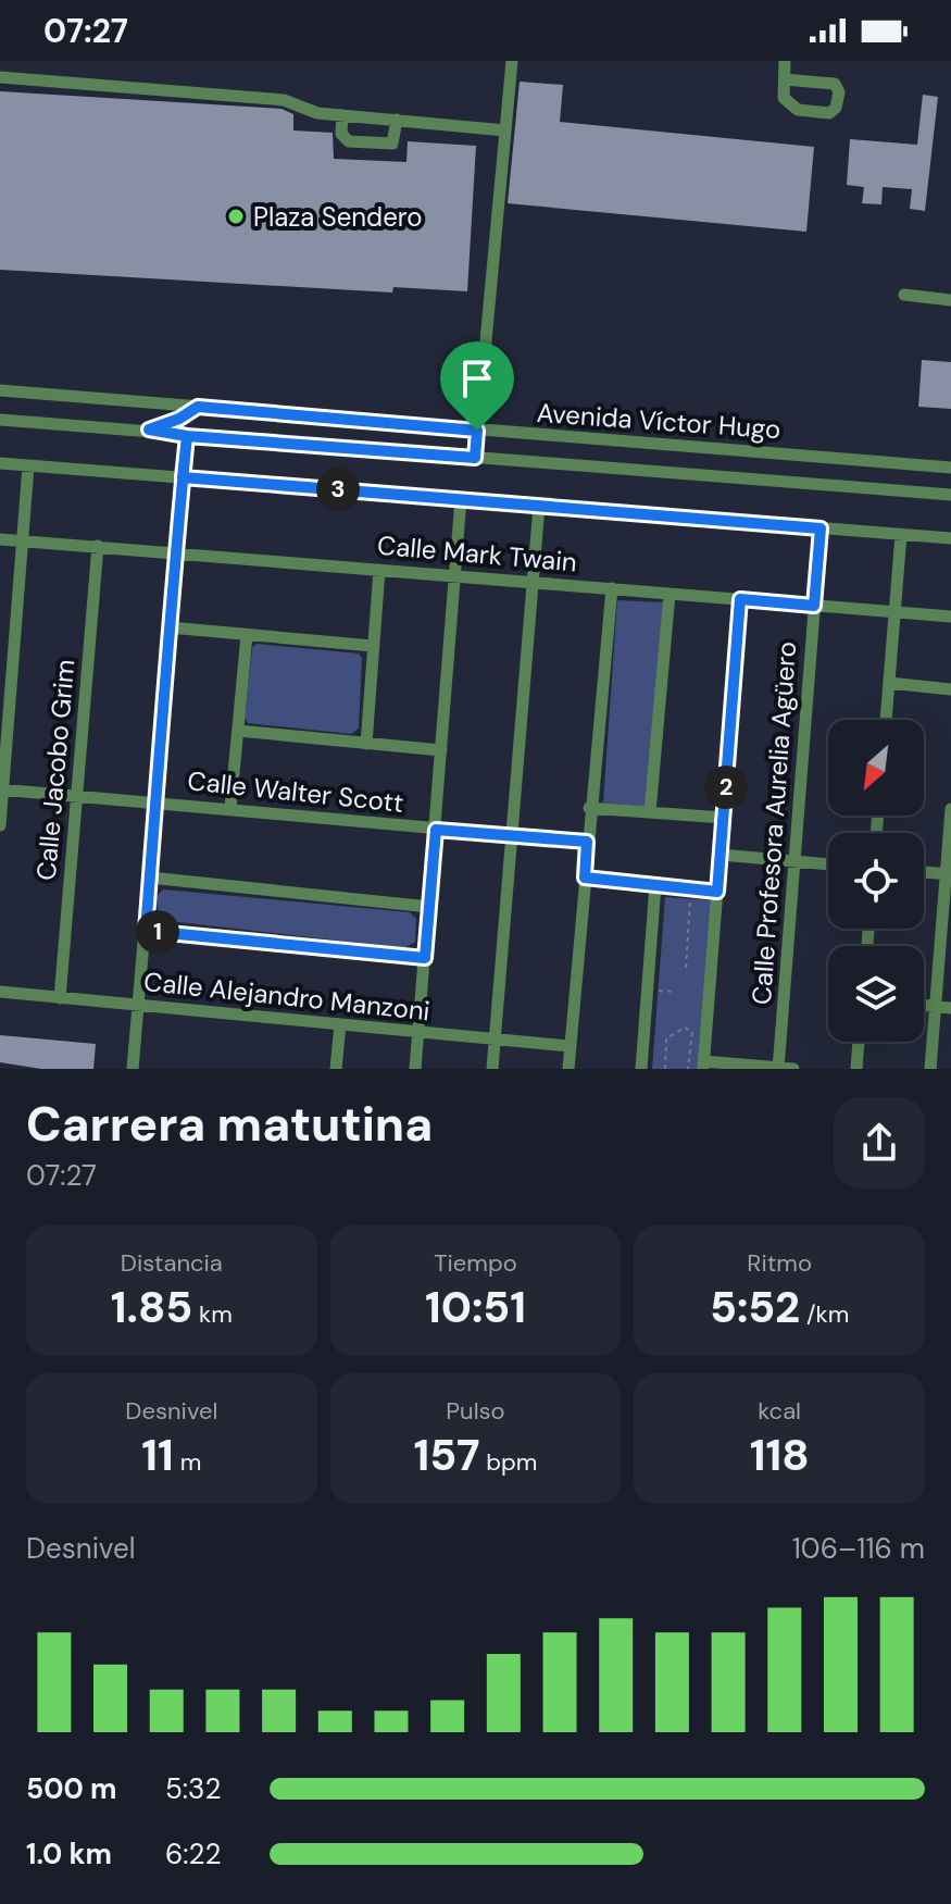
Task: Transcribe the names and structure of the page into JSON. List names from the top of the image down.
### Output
{
  "streets": {
    "street": [
      "Avenida Víctor Hugo",
      "Calle Mark Twain",
      "Calle Jacobo Grim",
      "Calle Walter Scott",
      "Calle Profesora Aurelia Agüero",
      "Calle Alejandro Manzoni"
    ]
  },
  "crossings": [
    ["Calle Mark Twain", "Calle Jacobo Grim"],
    ["Calle Mark Twain", "Calle Profesora Aurelia Agüero"],
    ["Calle Jacobo Grim", "Calle Walter Scott"],
    ["Calle Jacobo Grim", "Calle Alejandro Manzoni"]
  ],
  "places": ["Plaza Sendero"],
  "north": "bottom left",
  "page": {
    "status": "07:27",
    "pins": ["3", "2", "1"],
    "heading": ["Carrera matutina", "07:27"],
    "stats": [
      ["Distancia", "1.85 km"],
      ["Tiempo", "10:51"],
      ["Ritmo", "5:52 /km"],
      ["Desnivel", "11 m"],
      ["Pulso", "157 bpm"],
      ["kcal", "118"]
    ],
    "chart": ["Desnivel", "106–116 m"],
    "list": [
      {
        "name": "500 m",
        "note": "5:32"
      },
      {
        "name": "1.0 km",
        "note": "6:22"
      }
    ]
  }
}
